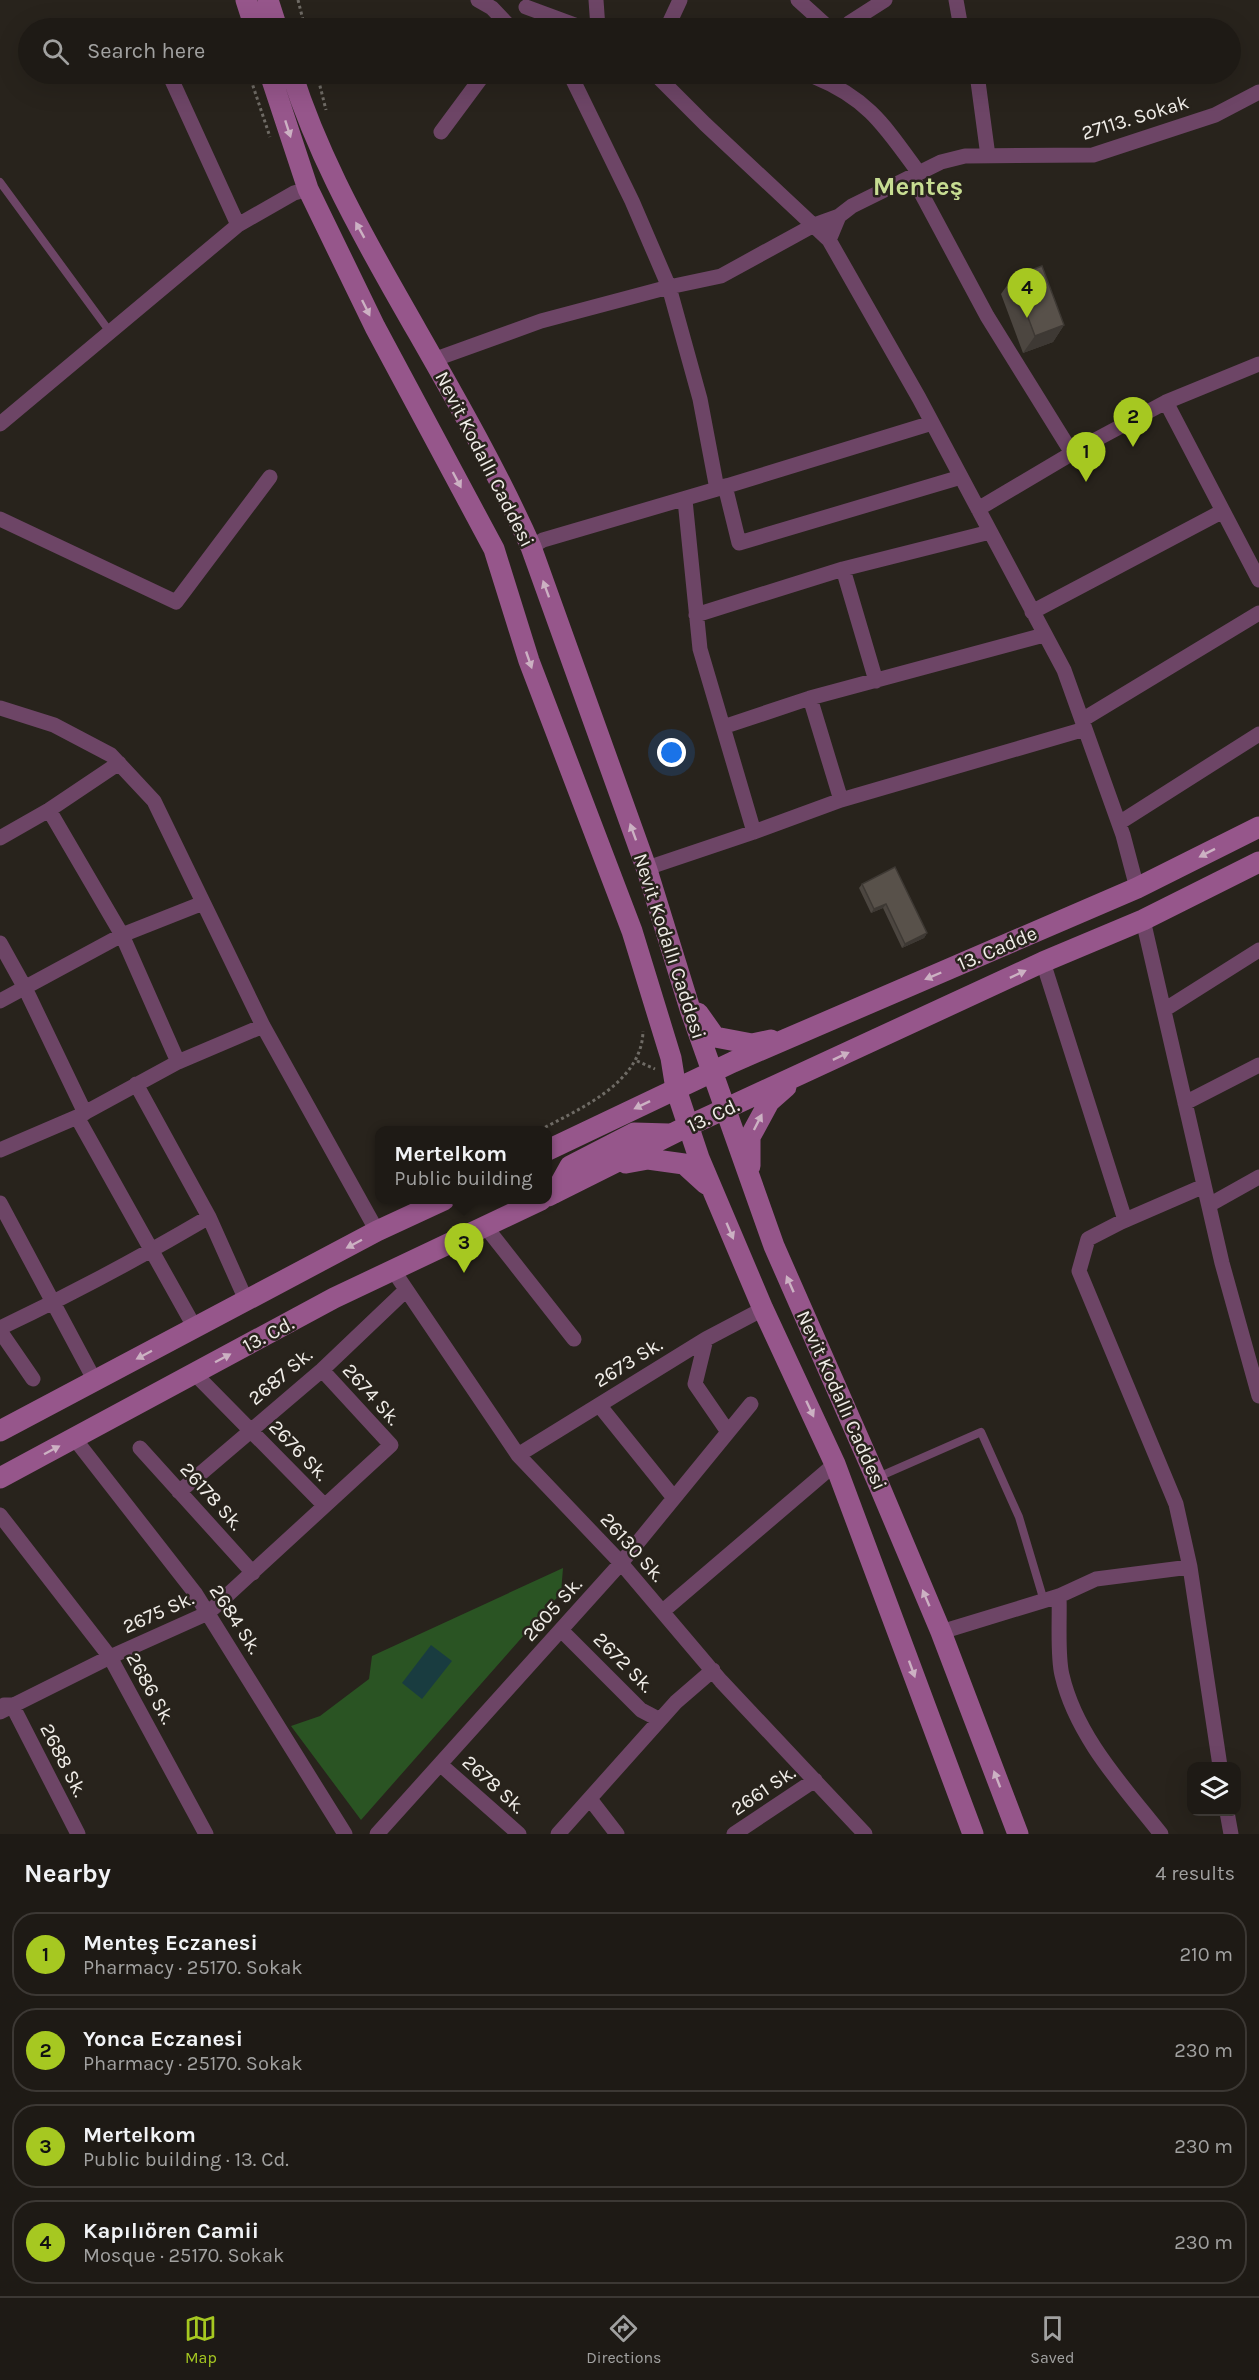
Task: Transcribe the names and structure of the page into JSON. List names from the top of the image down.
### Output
{
  "streets": {
    "main road": ["Nevit Kodallı Caddesi", "13. Cadde", "13. Cd."],
    "street": [
      "27113. Sokak",
      "2673 Sk.",
      "2687 Sk.",
      "2674 Sk.",
      "2676 Sk.",
      "26178 Sk.",
      "26130 Sk.",
      "2605 Sk.",
      "2675 Sk.",
      "2684 Sk.",
      "2672 Sk.",
      "2686 Sk.",
      "2688 Sk.",
      "2678 Sk.",
      "2661 Sk."
    ]
  },
  "crossings": [
    ["27113. Sokak", "Nevit Kodallı Caddesi"],
    ["Nevit Kodallı Caddesi", "13. Cd."],
    ["Nevit Kodallı Caddesi", "2673 Sk."],
    ["13. Cadde", "13. Cd."],
    ["13. Cd.", "2676 Sk."],
    ["13. Cd.", "26130 Sk."],
    ["13. Cd.", "2684 Sk."],
    ["2673 Sk.", "26130 Sk."],
    ["2687 Sk.", "2674 Sk."],
    ["2687 Sk.", "2676 Sk."],
    ["2687 Sk.", "26178 Sk."],
    ["2687 Sk.", "26130 Sk."],
    ["2674 Sk.", "2675 Sk."],
    ["2676 Sk.", "2675 Sk."],
    ["26178 Sk.", "2675 Sk."],
    ["26130 Sk.", "2605 Sk."],
    ["26130 Sk.", "2661 Sk."],
    ["2605 Sk.", "2672 Sk."],
    ["2605 Sk.", "2678 Sk."],
    ["2675 Sk.", "2684 Sk."],
    ["2675 Sk.", "2686 Sk."],
    ["2675 Sk.", "2688 Sk."]
  ],
  "districts": ["Menteş"],
  "page": {
    "search": "Search here",
    "pins": [
      "4",
      "2",
      "1",
      "3"
    ],
    "popup": ["Mertelkom", "Public building"],
    "heading": ["Nearby", "4 results"],
    "list": [
      {
        "mark": "1",
        "name": "Menteş Eczanesi",
        "note": "Pharmacy · 25170. Sokak",
        "value": "210 m"
      },
      {
        "mark": "2",
        "name": "Yonca Eczanesi",
        "note": "Pharmacy · 25170. Sokak",
        "value": "230 m"
      },
      {
        "mark": "3",
        "name": "Mertelkom",
        "note": "Public building · 13. Cd.",
        "value": "230 m"
      },
      {
        "mark": "4",
        "name": "Kapılıören Camii",
        "note": "Mosque · 25170. Sokak",
        "value": "230 m"
      }
    ],
    "nav": ["Map", "Directions", "Saved"]
  }
}
